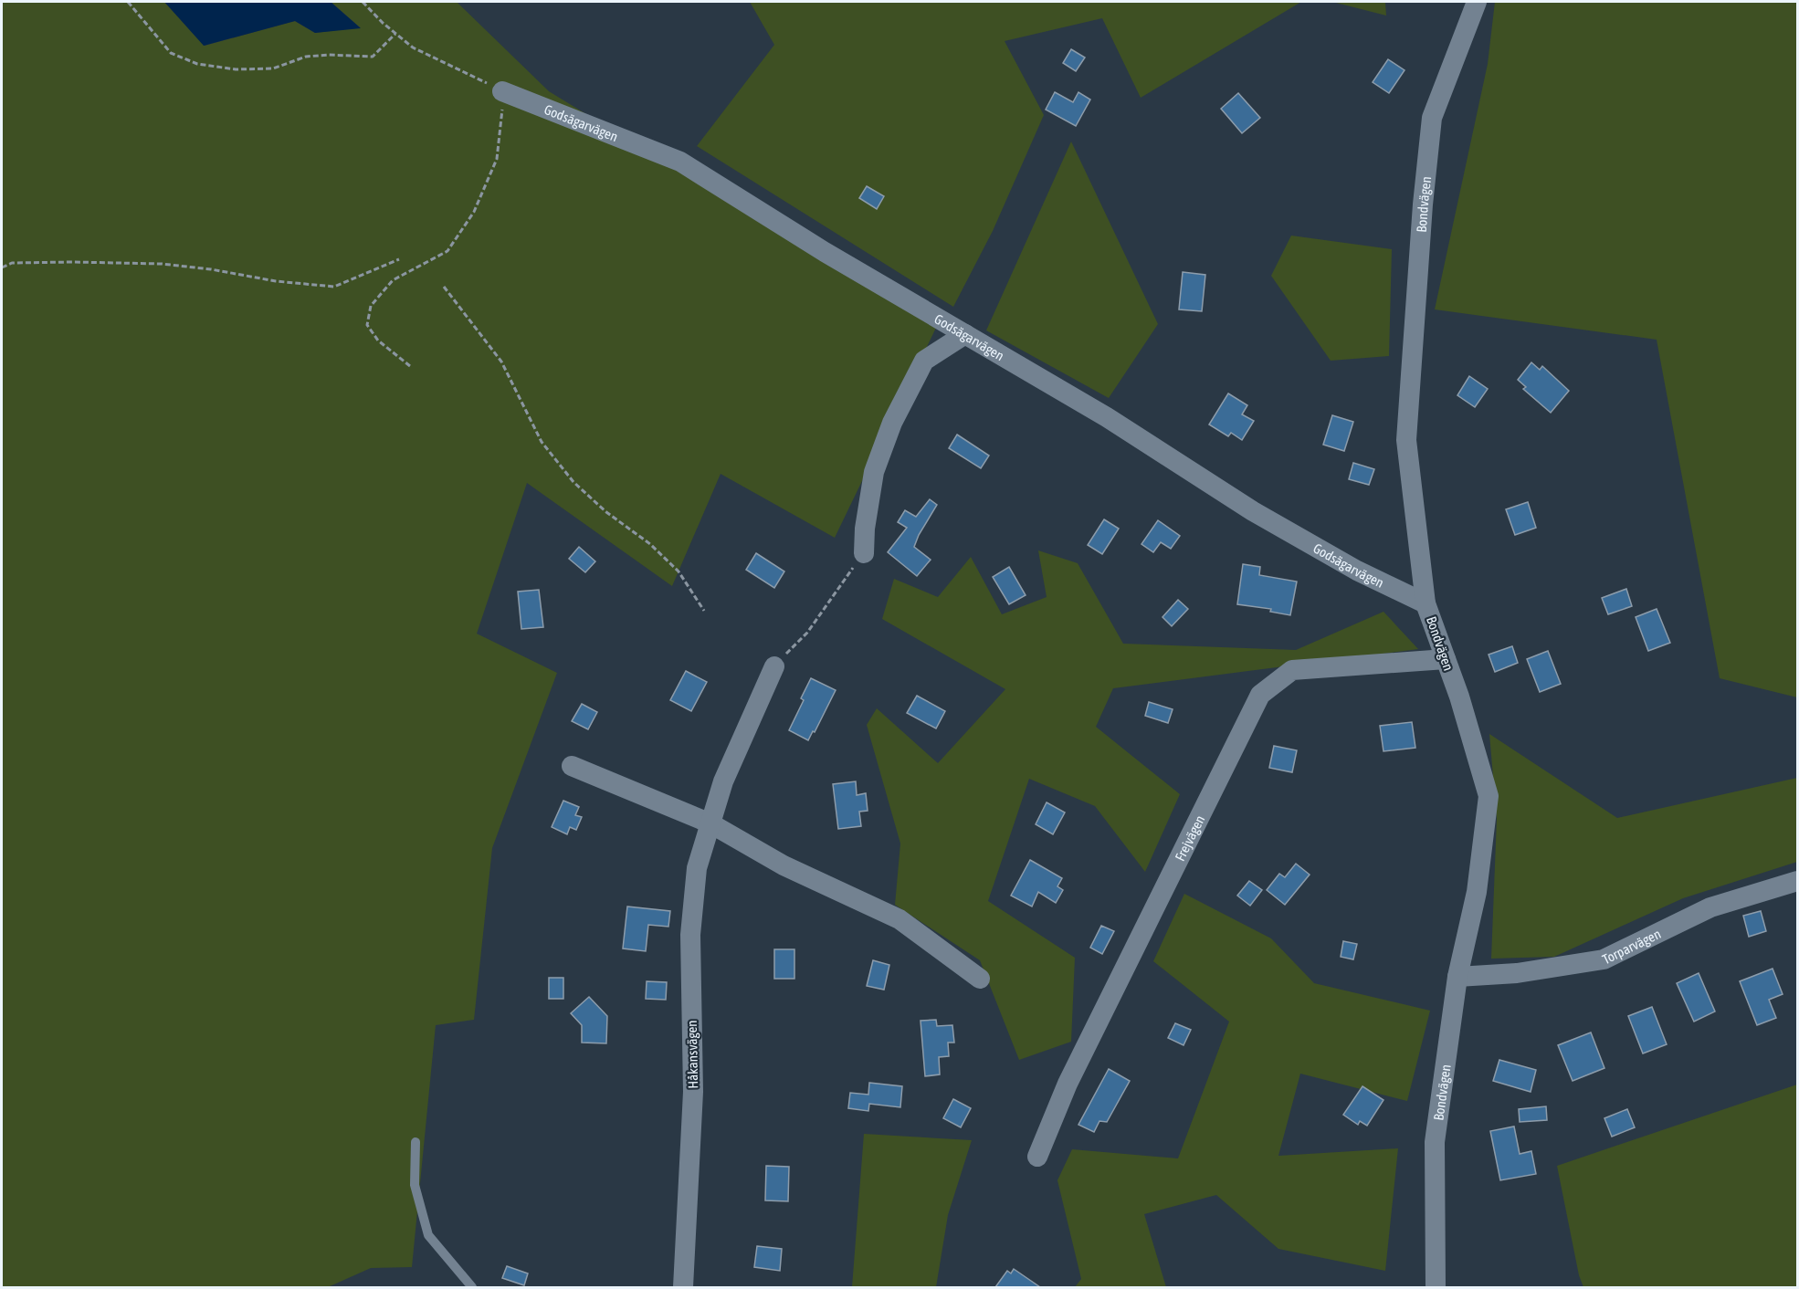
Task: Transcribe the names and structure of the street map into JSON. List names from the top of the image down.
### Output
{
  "streets": {
    "street": [
      "Godsägarvägen",
      "Bondvägen",
      "Frejvägen",
      "Torparvägen",
      "Håkansvägen"
    ]
  },
  "crossings": [
    ["Godsägarvägen", "Bondvägen"],
    ["Bondvägen", "Frejvägen"],
    ["Bondvägen", "Torparvägen"]
  ]
}
